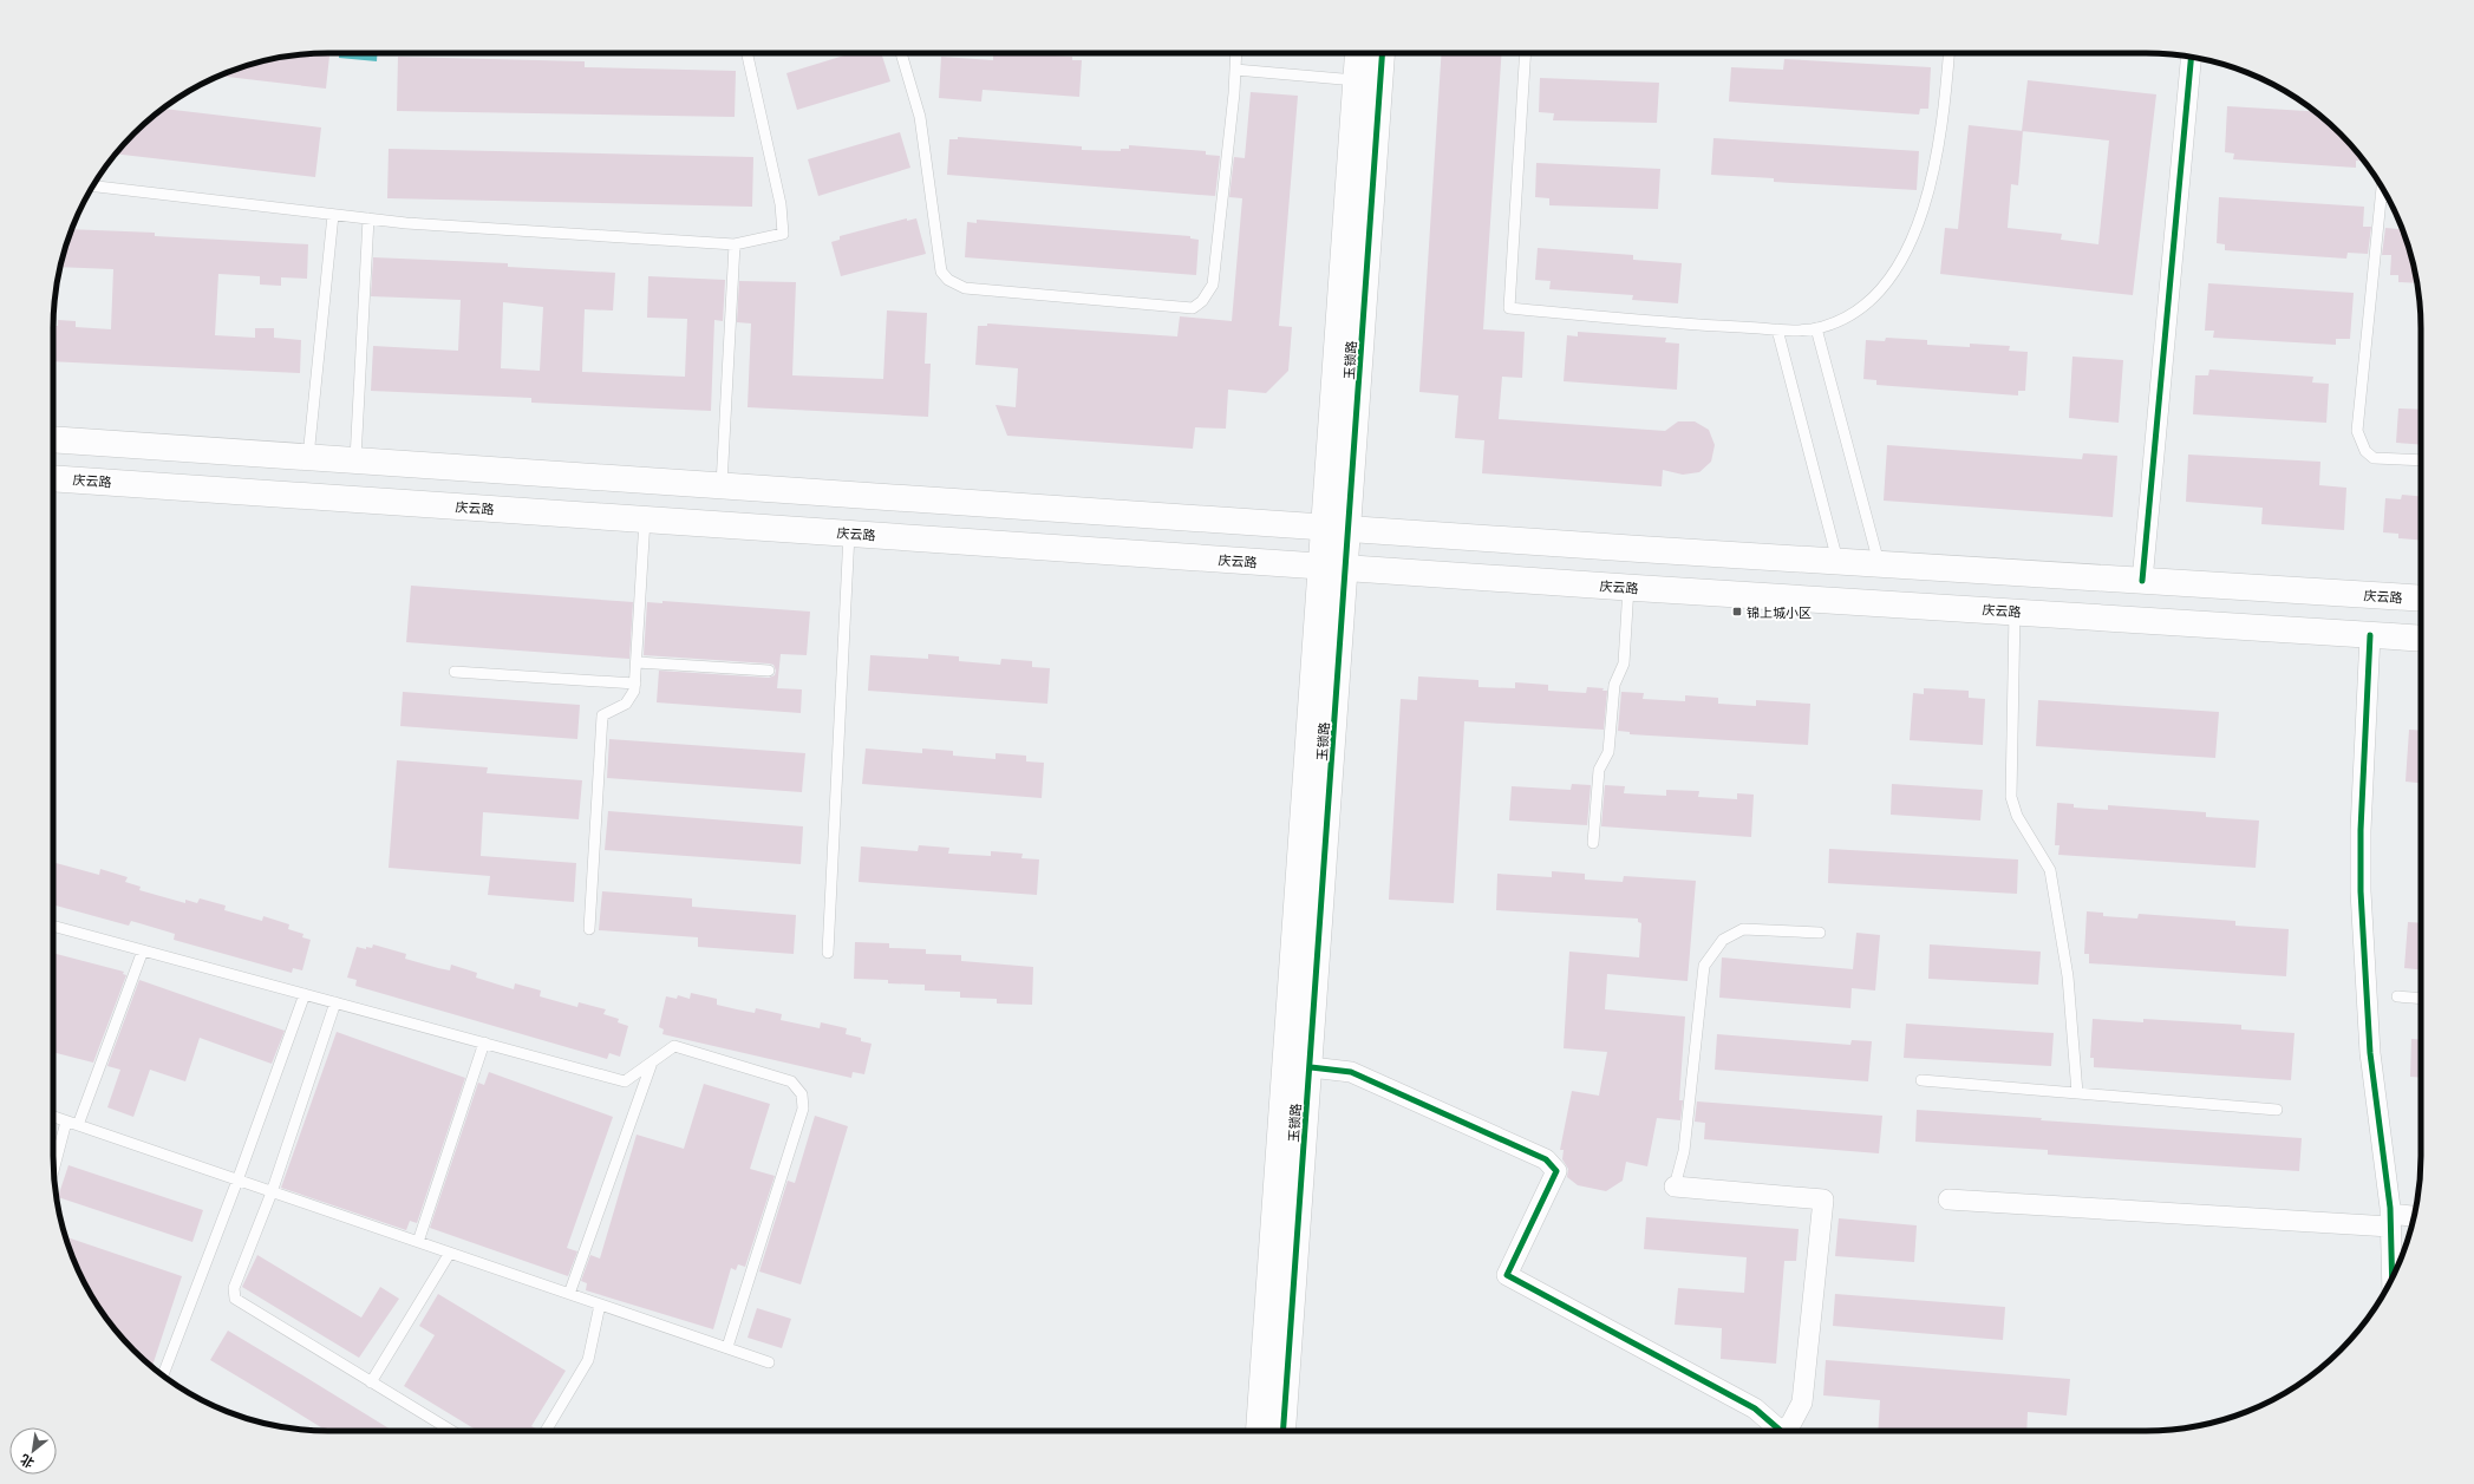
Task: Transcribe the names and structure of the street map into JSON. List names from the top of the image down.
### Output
{
  "streets": {
    "main road": ["庆云路"],
    "street": ["玉锁路"]
  },
  "crossings": [
    ["玉锁路", "庆云路"]
  ],
  "places": {
    "transit": ["锦上城小区"]
  },
  "north": "bottom left"
}
